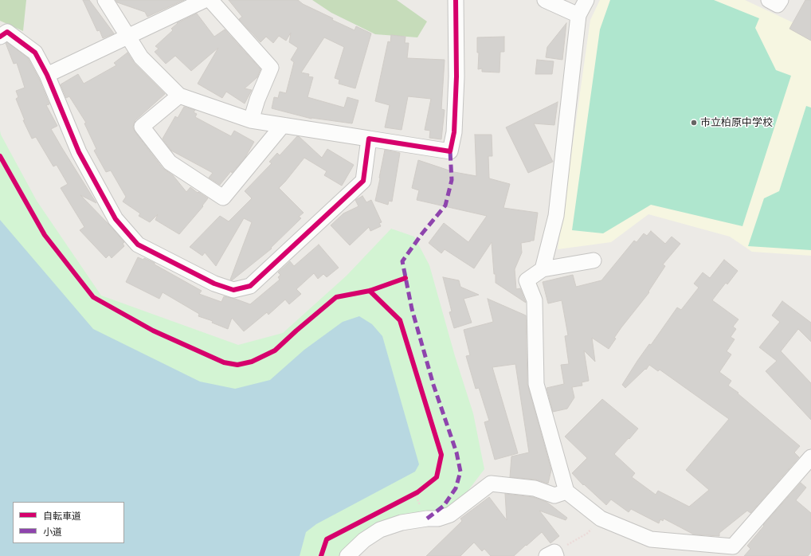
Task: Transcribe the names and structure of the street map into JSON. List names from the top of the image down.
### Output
{
  "places": ["市立柏原中学校"],
  "legend": ["自転車道", "小道"]
}
